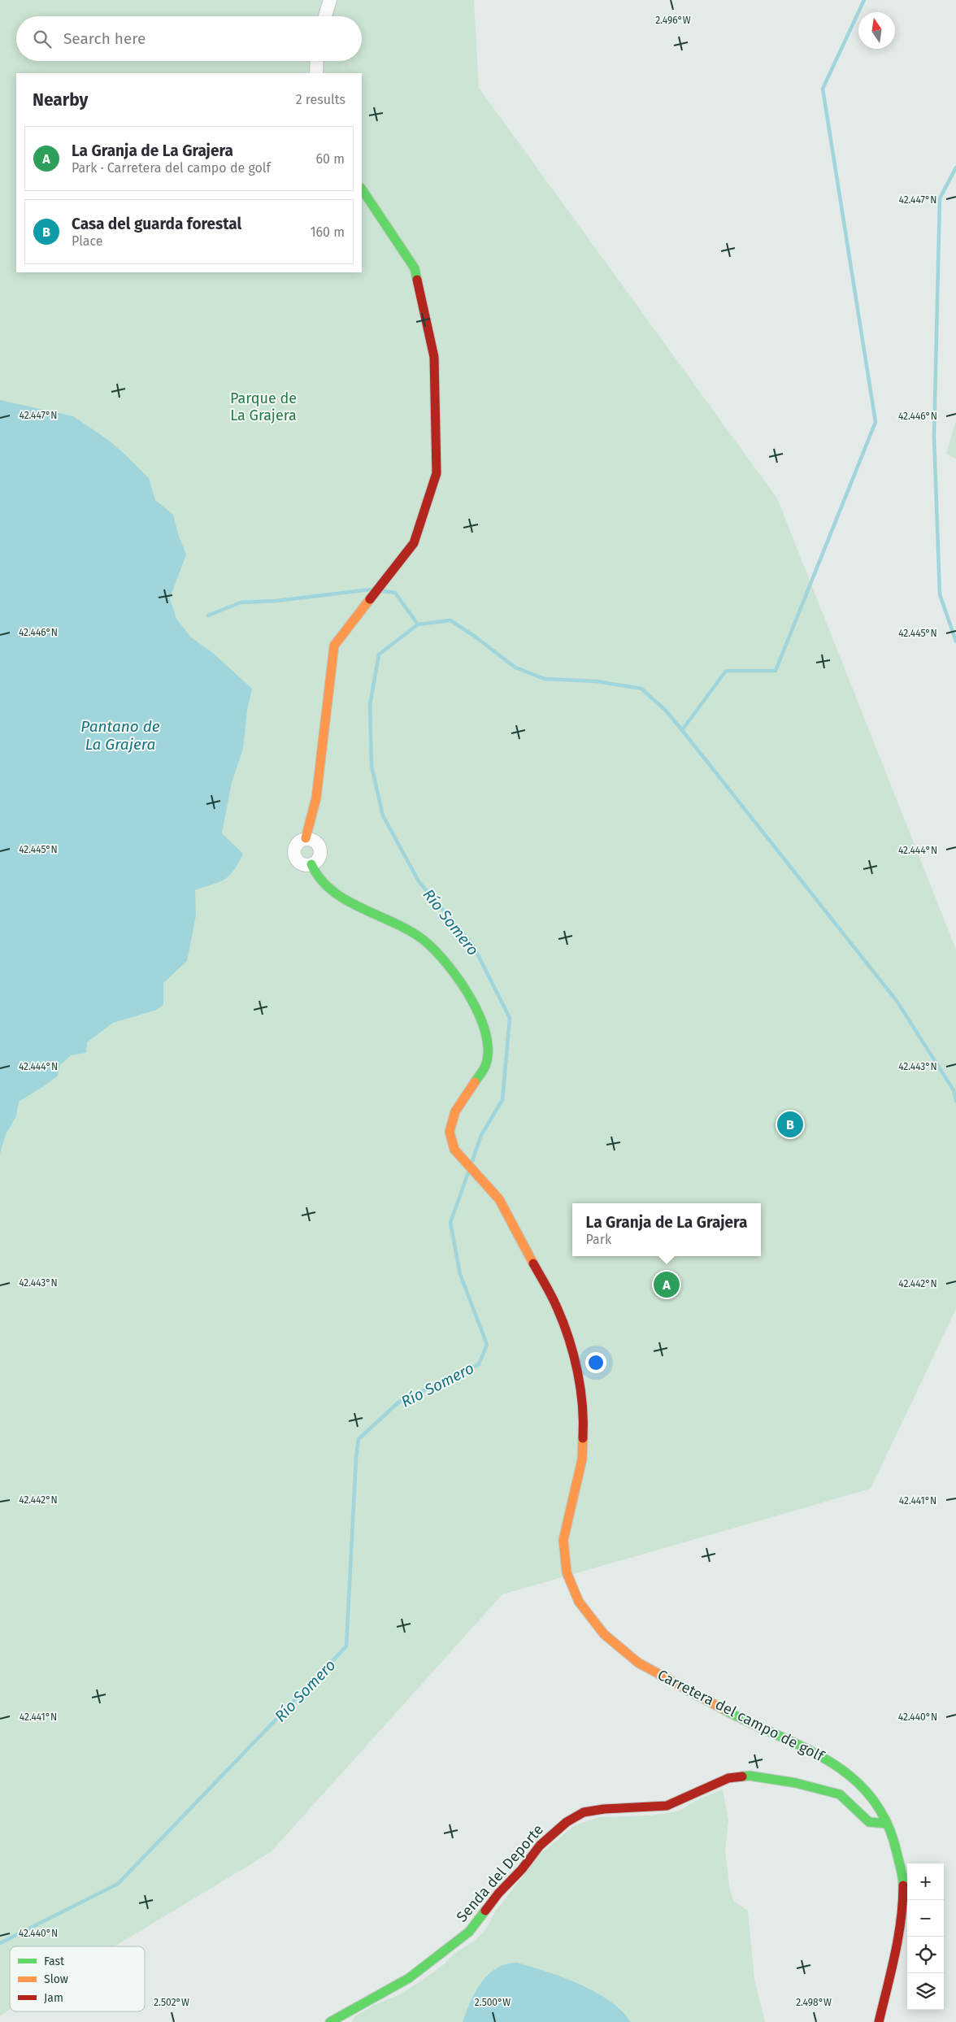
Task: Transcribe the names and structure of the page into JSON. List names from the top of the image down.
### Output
{
  "streets": {
    "street": ["Carretera del campo de golf", "Senda del Deporte"]
  },
  "crossings": [
    ["Carretera del campo de golf", "Senda del Deporte"]
  ],
  "water": ["Pantano de La Grajera", "Río Somero"],
  "parks": ["Parque de La Grajera"],
  "legend": ["Fast", "Slow", "Jam"],
  "north": "top",
  "page": {
    "search": "Search here",
    "heading": ["Nearby", "2 results"],
    "list": [
      {
        "mark": "A",
        "name": "La Granja de La Grajera",
        "note": "Park · Carretera del campo de golf",
        "value": "60 m"
      },
      {
        "mark": "B",
        "name": "Casa del guarda forestal",
        "note": "Place",
        "value": "160 m"
      }
    ],
    "pins": ["B", "A"],
    "popup": ["La Granja de La Grajera", "Park"],
    "map_buttons": ["+", "−"]
  },
  "coordinates": [
    "2.496°W",
    "42.447°N",
    "42.446°N",
    "42.445°N",
    "42.444°N",
    "42.443°N",
    "42.442°N",
    "42.441°N",
    "42.440°N",
    "2.502°W",
    "2.500°W",
    "2.498°W"
  ]
}
